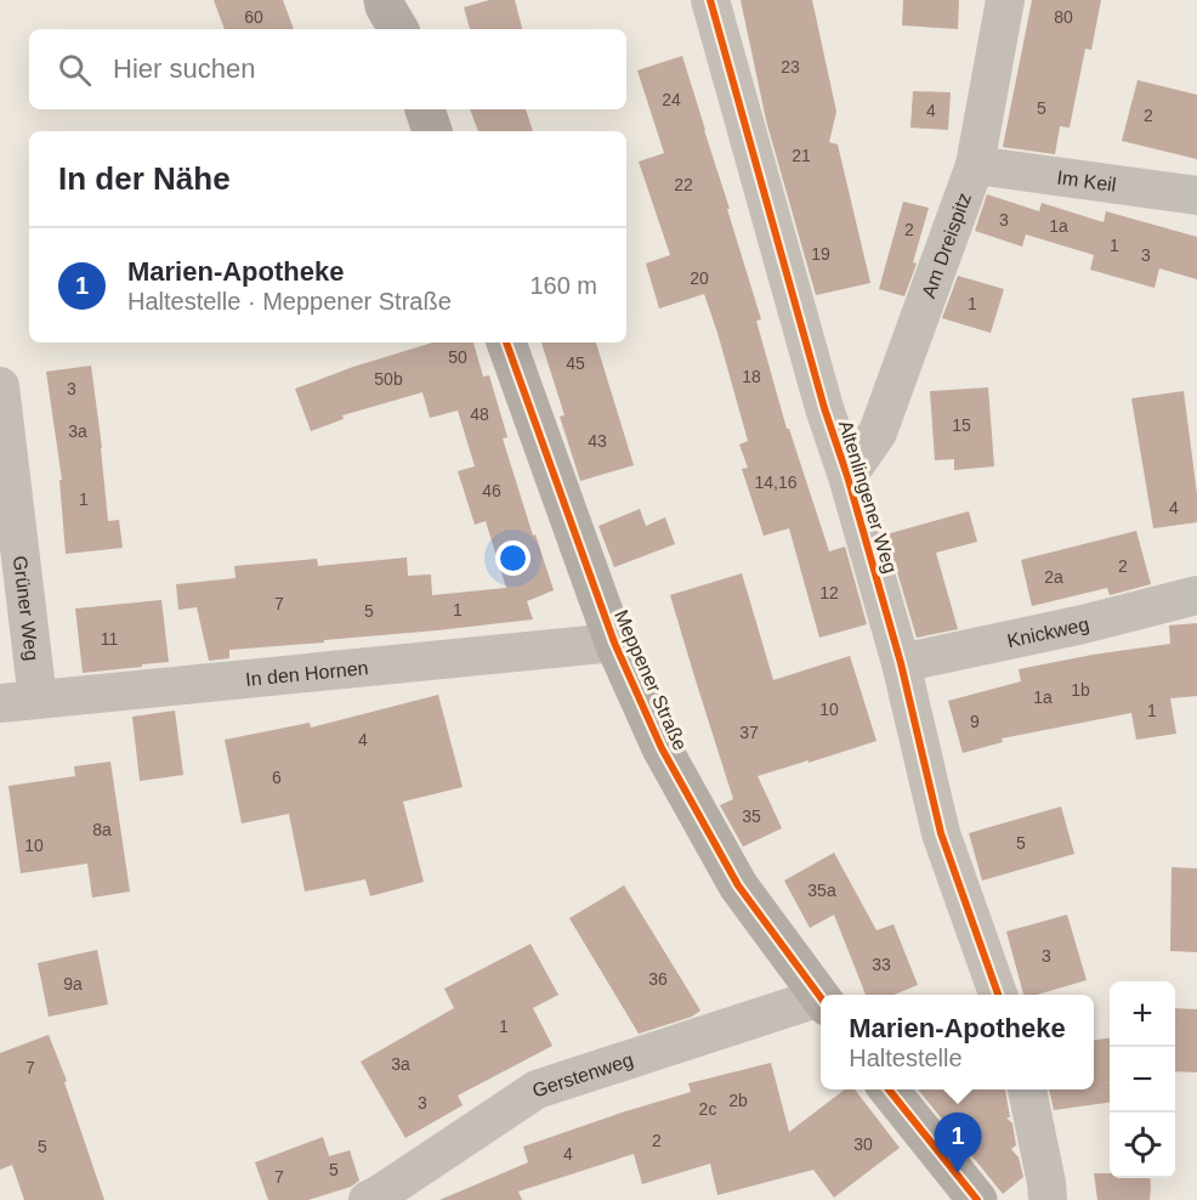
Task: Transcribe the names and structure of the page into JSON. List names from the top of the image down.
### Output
{
  "streets": {
    "main road": ["Meppener Straße"],
    "street": [
      "Im Keil",
      "Am Dreispitz",
      "Altenlingener Weg",
      "Grüner Weg",
      "Knickweg",
      "In den Hornen",
      "Gerstenweg"
    ]
  },
  "crossings": [
    ["Im Keil", "Am Dreispitz"],
    ["Am Dreispitz", "Altenlingener Weg"],
    ["Altenlingener Weg", "Knickweg"],
    ["Grüner Weg", "In den Hornen"],
    ["In den Hornen", "Meppener Straße"]
  ],
  "house_numbers": [
    "60",
    "80",
    "23",
    "24",
    "5",
    "4",
    "2",
    "21",
    "22",
    "3",
    "1a",
    "2",
    "1",
    "19",
    "3",
    "20",
    "1",
    "50",
    "45",
    "18",
    "50b",
    "3",
    "48",
    "15",
    "3a",
    "43",
    "14,16",
    "46",
    "1",
    "4",
    "2",
    "2a",
    "12",
    "7",
    "1",
    "5",
    "11",
    "1b",
    "1a",
    "10",
    "1",
    "9",
    "37",
    "4",
    "6",
    "35",
    "8a",
    "5",
    "10",
    "35a",
    "3",
    "33",
    "36",
    "9a",
    "1",
    "3a",
    "7",
    "2b",
    "3",
    "2c",
    "2",
    "30",
    "5",
    "4",
    "5",
    "7"
  ],
  "page": {
    "search": "Hier suchen",
    "heading": "In der Nähe",
    "list": [
      {
        "mark": "1",
        "name": "Marien-Apotheke",
        "note": "Haltestelle · Meppener Straße",
        "value": "160 m"
      }
    ],
    "map_buttons": ["+", "−"],
    "popup": ["Marien-Apotheke", "Haltestelle"],
    "pins": "1"
  }
}
